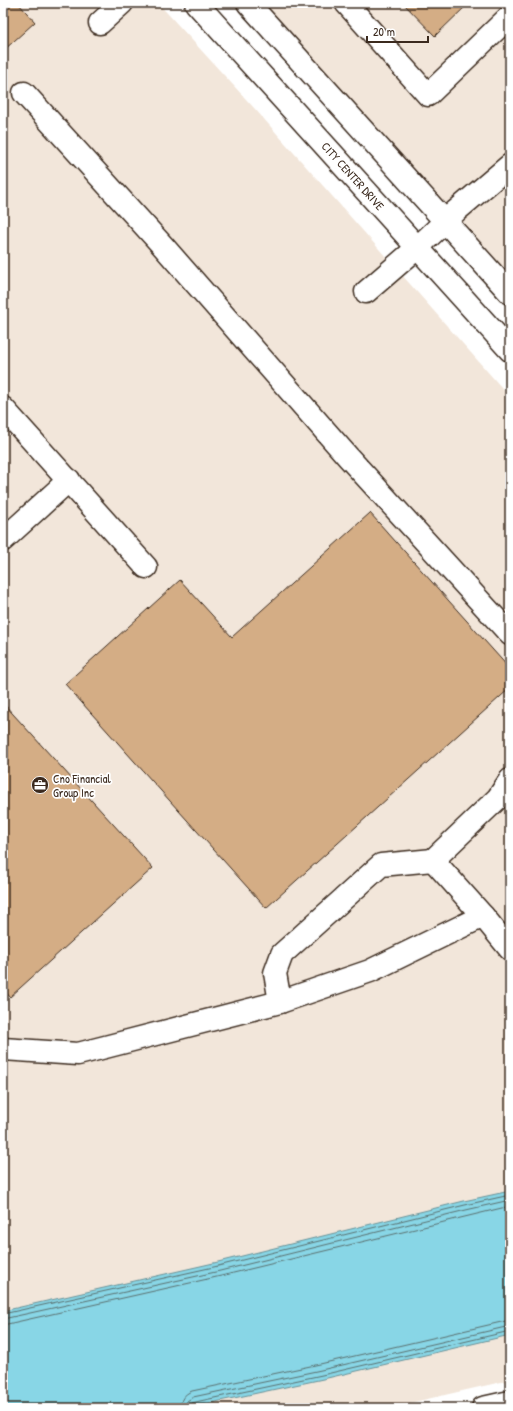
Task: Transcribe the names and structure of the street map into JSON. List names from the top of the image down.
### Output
{
  "streets": {
    "street": ["CITY CENTER DRIVE"]
  },
  "places": {
    "office": ["Cno Financial Group Inc"]
  },
  "scale_bar": "20 m"
}
